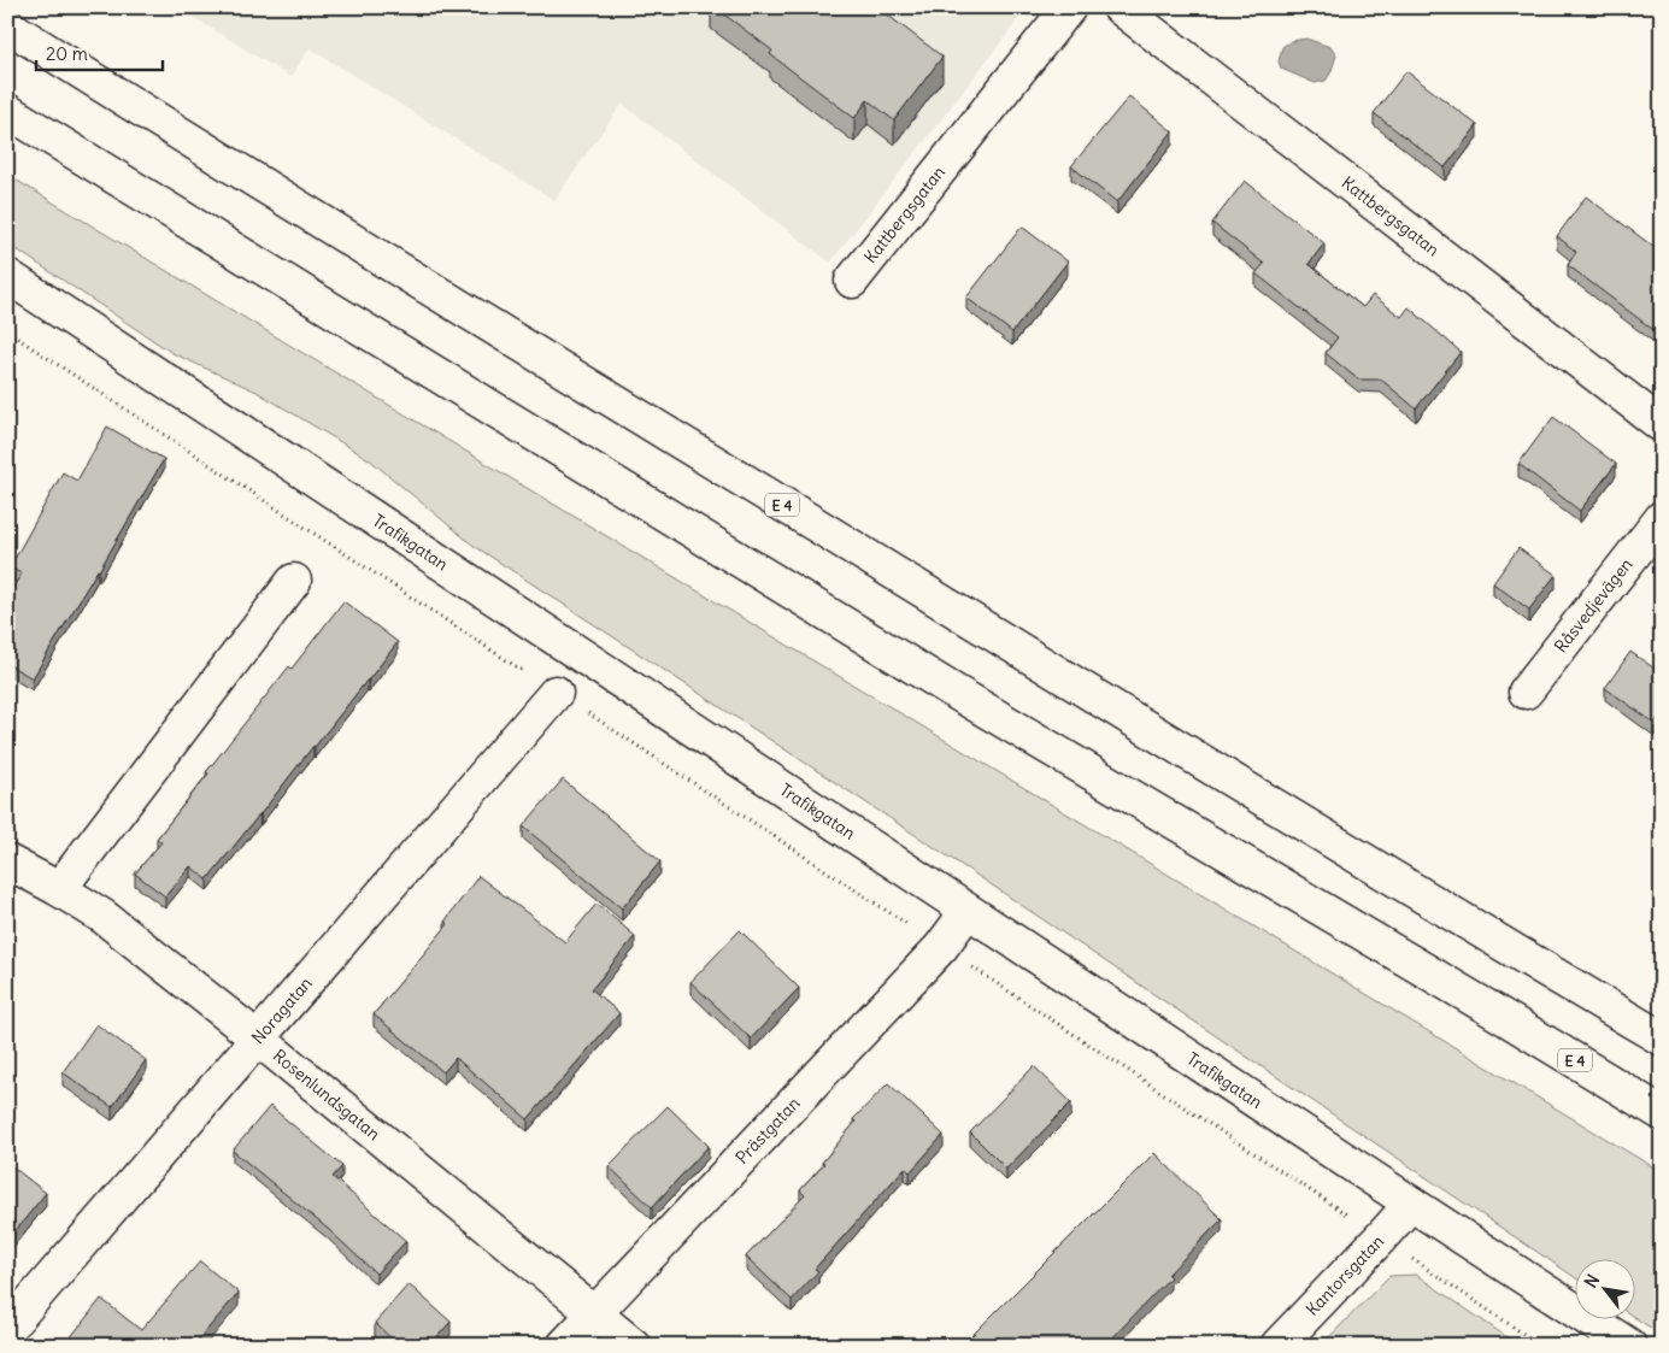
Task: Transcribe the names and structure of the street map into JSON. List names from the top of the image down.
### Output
{
  "streets": {
    "main road": [
      "Kattbergsgatan",
      "E 4",
      "Trafikgatan",
      "Råsvedjevägen",
      "Noragatan",
      "Rosenlundsgatan",
      "Prästgatan",
      "Kantorsgatan"
    ]
  },
  "crossings": [
    ["Trafikgatan", "Prästgatan"],
    ["Trafikgatan", "Kantorsgatan"],
    ["Noragatan", "Rosenlundsgatan"],
    ["Rosenlundsgatan", "Prästgatan"]
  ],
  "scale_bar": "20 m",
  "north": "top left"
}
